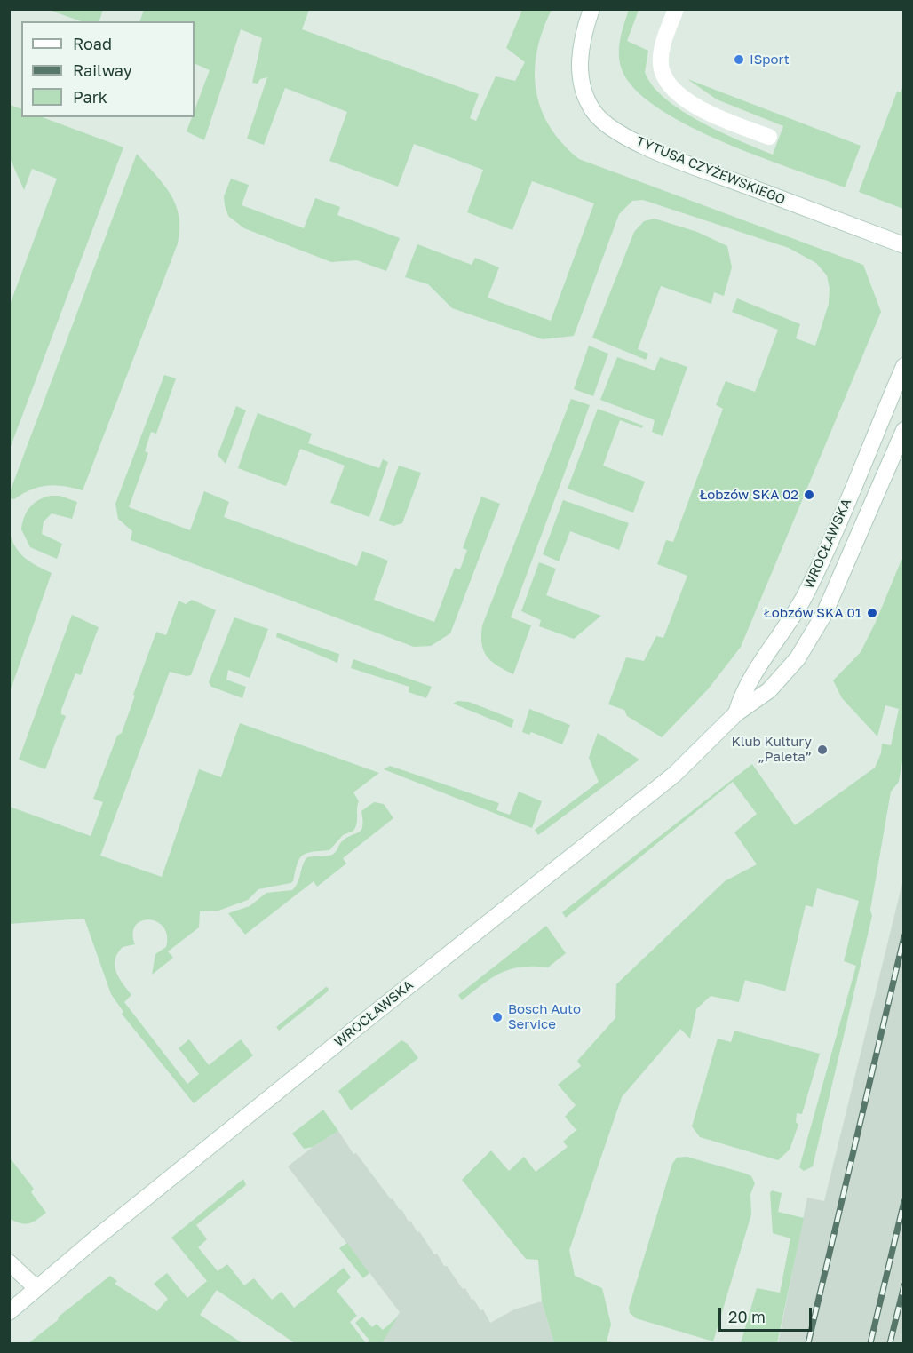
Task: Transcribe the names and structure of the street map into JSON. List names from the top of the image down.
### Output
{
  "streets": {
    "street": ["TYTUSA CZYŻEWSKIEGO", "WROCŁAWSKA"]
  },
  "places": [
    "ISport",
    "Łobzów SKA 02",
    "Łobzów SKA 01",
    "Klub Kultury „Paleta”",
    "Bosch Auto Service"
  ],
  "legend": ["Road", "Railway", "Park"],
  "scale_bar": "20 m"
}
